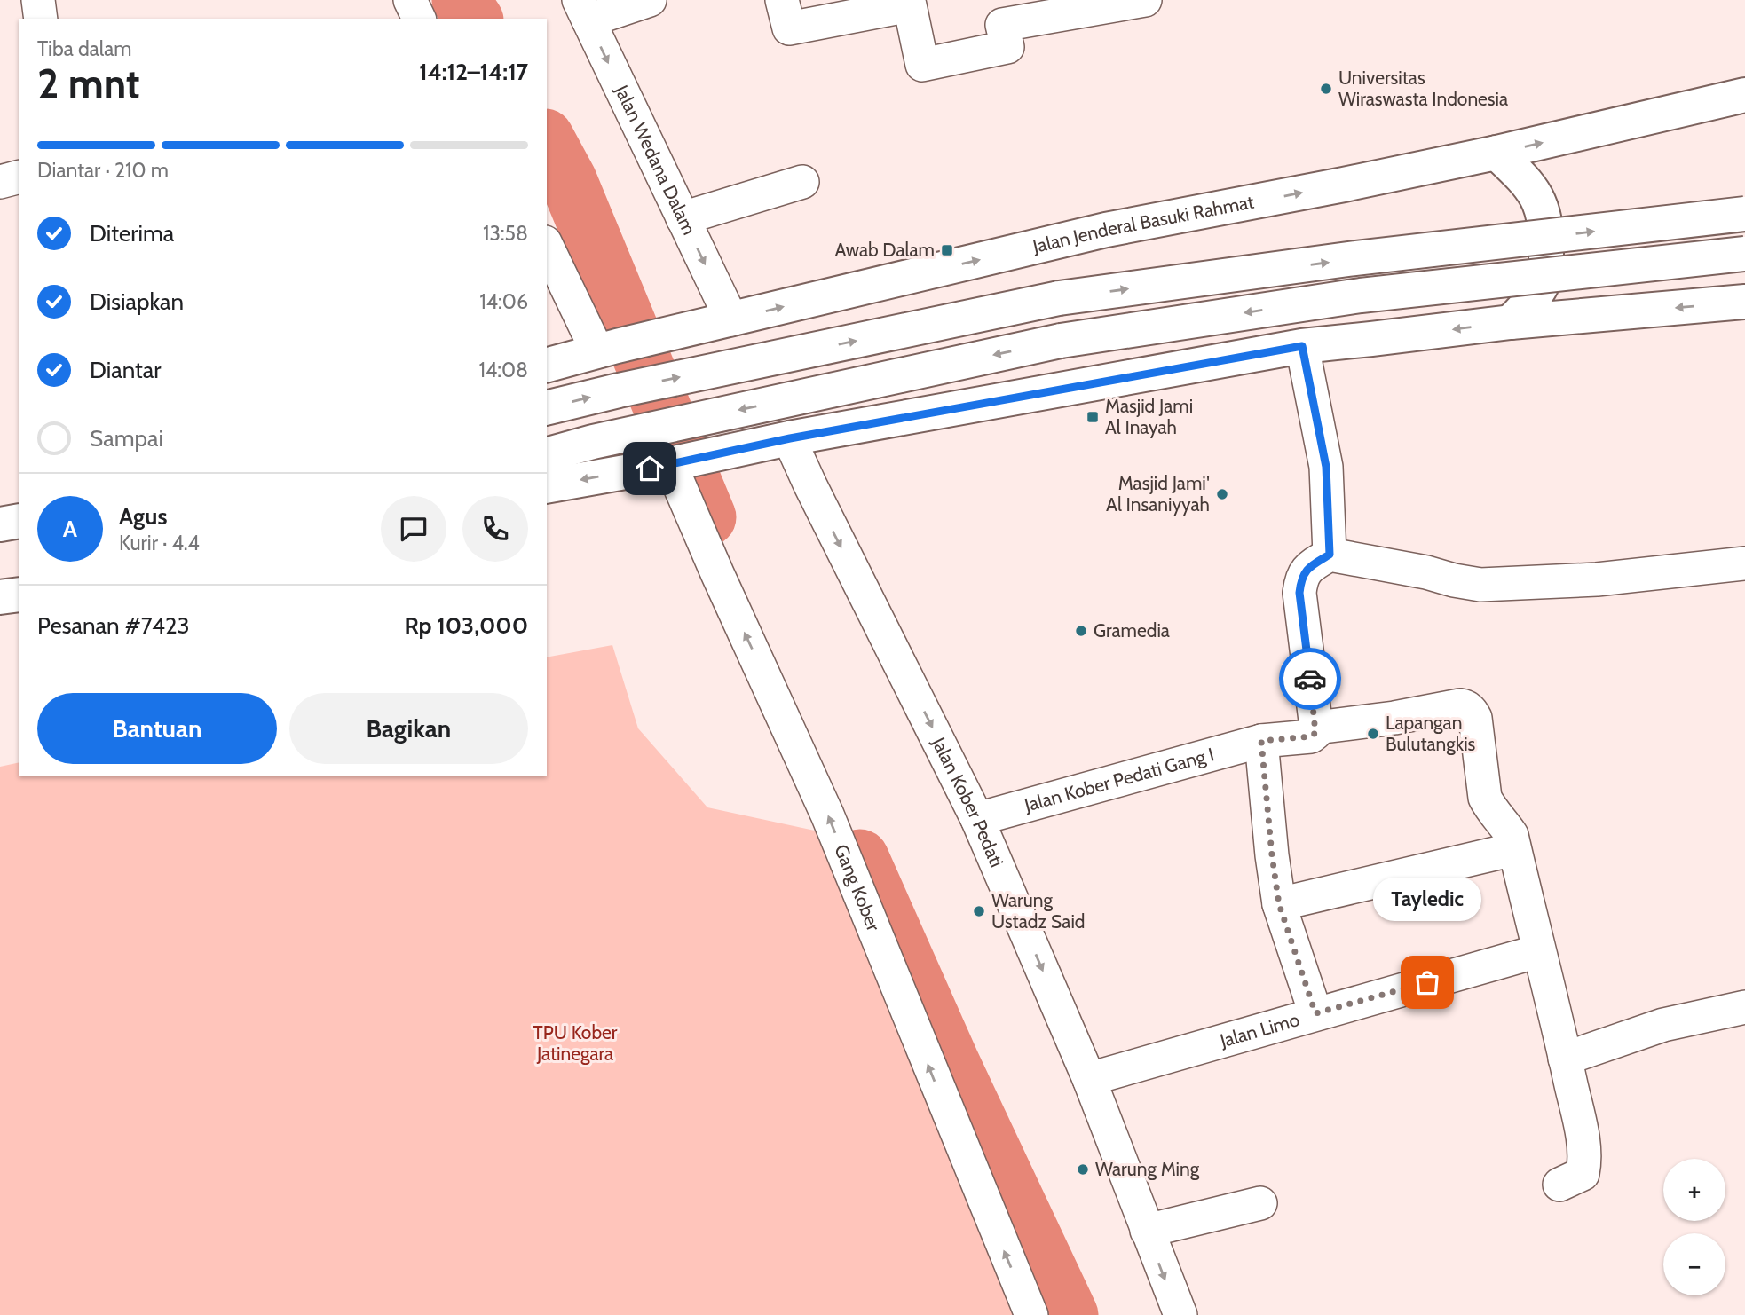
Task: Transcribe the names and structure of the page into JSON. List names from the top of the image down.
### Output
{
  "streets": {
    "main road": ["Jalan Jenderal Basuki Rahmat"],
    "street": [
      "Jalan Wedana Dalam",
      "Jalan Kober Pedati Gang I",
      "Jalan Kober Pedati",
      "Gang Kober",
      "Jalan Limo"
    ]
  },
  "crossings": [
    ["Jalan Wedana Dalam", "Jalan Jenderal Basuki Rahmat"],
    ["Jalan Kober Pedati Gang I", "Jalan Kober Pedati"],
    ["Jalan Kober Pedati", "Jalan Limo"]
  ],
  "one_way": ["Gang Kober"],
  "parks": ["TPU Kober Jatinegara"],
  "places": {
    "other": [
      "Universitas Wiraswasta Indonesia",
      "Masjid Jami' Al Insaniyyah",
      "Gramedia",
      "Lapangan Bulutangkis",
      "Warung Ustadz Said",
      "Tayledic",
      "Warung Ming"
    ],
    "transit": ["Awab Dalam", "Masjid Jami Al Inayah"]
  },
  "page": {
    "heading": ["2 mnt", "Tiba dalam", "14:12–14:17"],
    "panel": [
      "Agus",
      "Kurir · 4.4",
      "Pesanan #7423",
      "Rp 103,000"
    ],
    "bar": "Diantar · 210 m",
    "list": [
      ["Diterima", "13:58"],
      ["Disiapkan", "14:06"],
      ["Diantar", "14:08"],
      "Sampai"
    ],
    "round": "A",
    "buttons": ["Bantuan", "Bagikan"],
    "bubble": "Tayledic",
    "map_buttons": ["+", "−"]
  }
}
